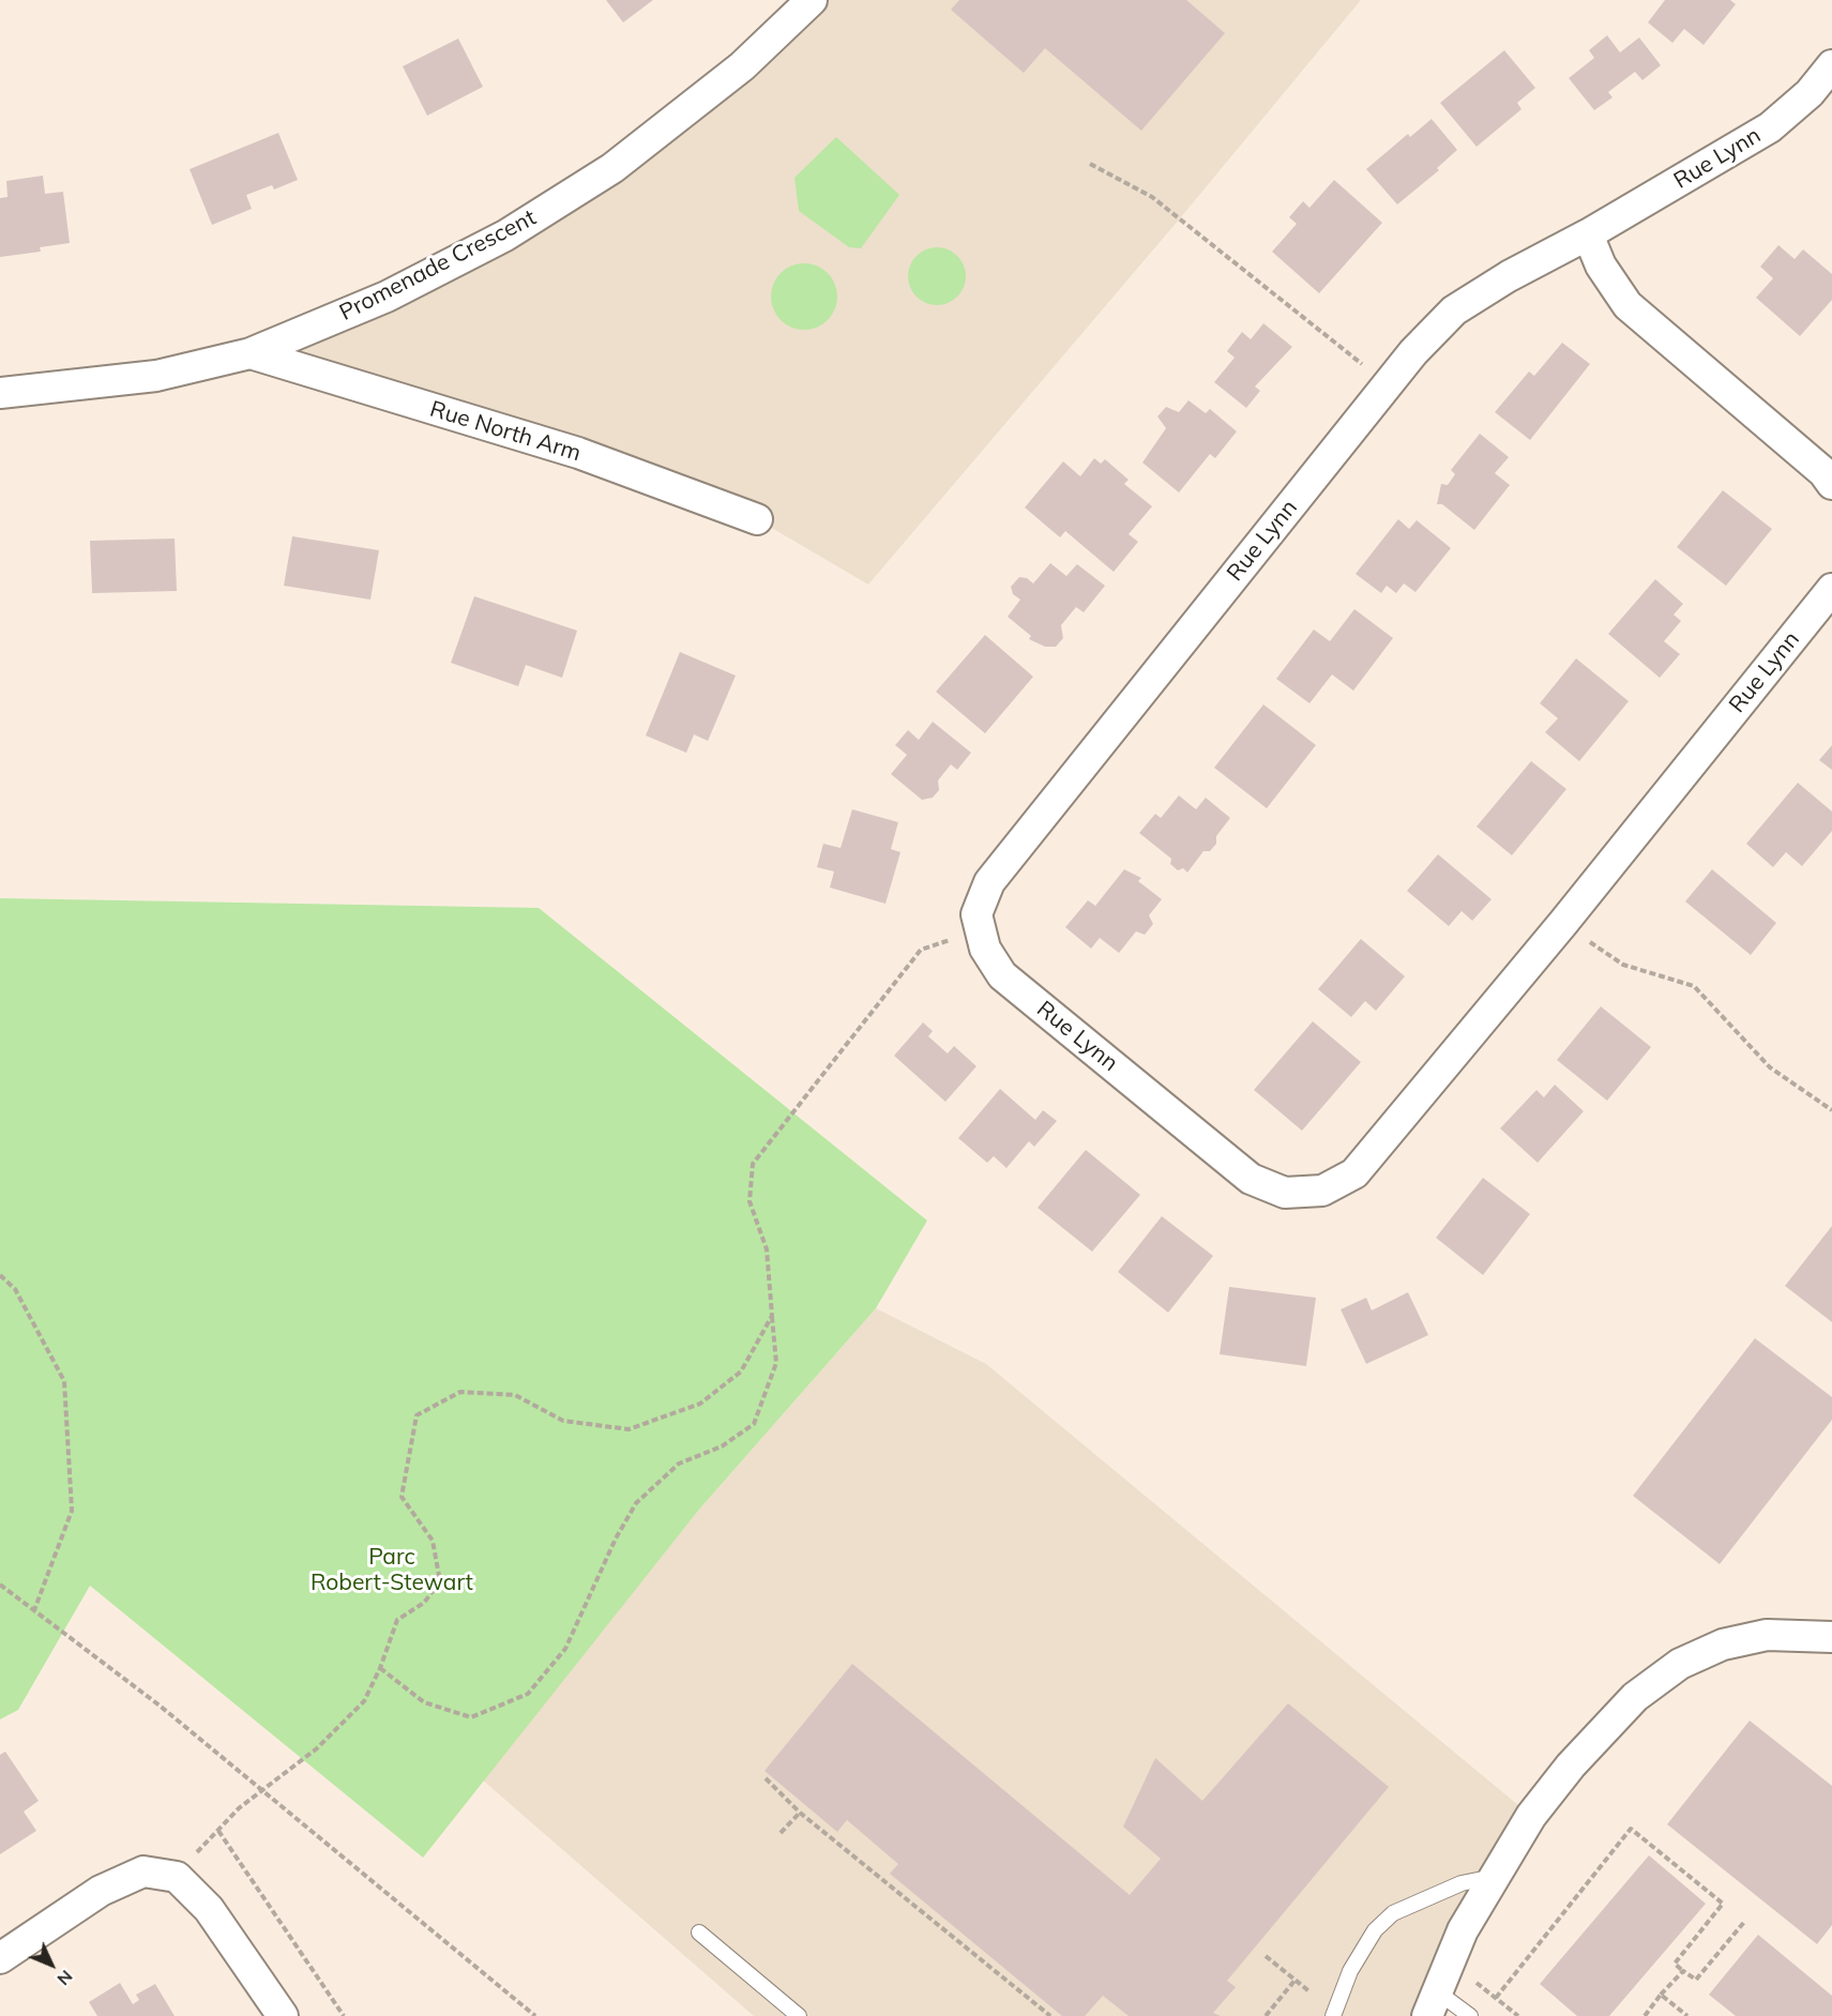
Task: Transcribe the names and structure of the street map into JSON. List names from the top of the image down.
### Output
{
  "streets": {
    "street": ["Rue Lynn", "Promenade Crescent", "Rue North Arm"]
  },
  "crossings": [
    ["Promenade Crescent", "Rue North Arm"]
  ],
  "parks": ["Parc Robert-Stewart"],
  "north": "bottom right"
}
